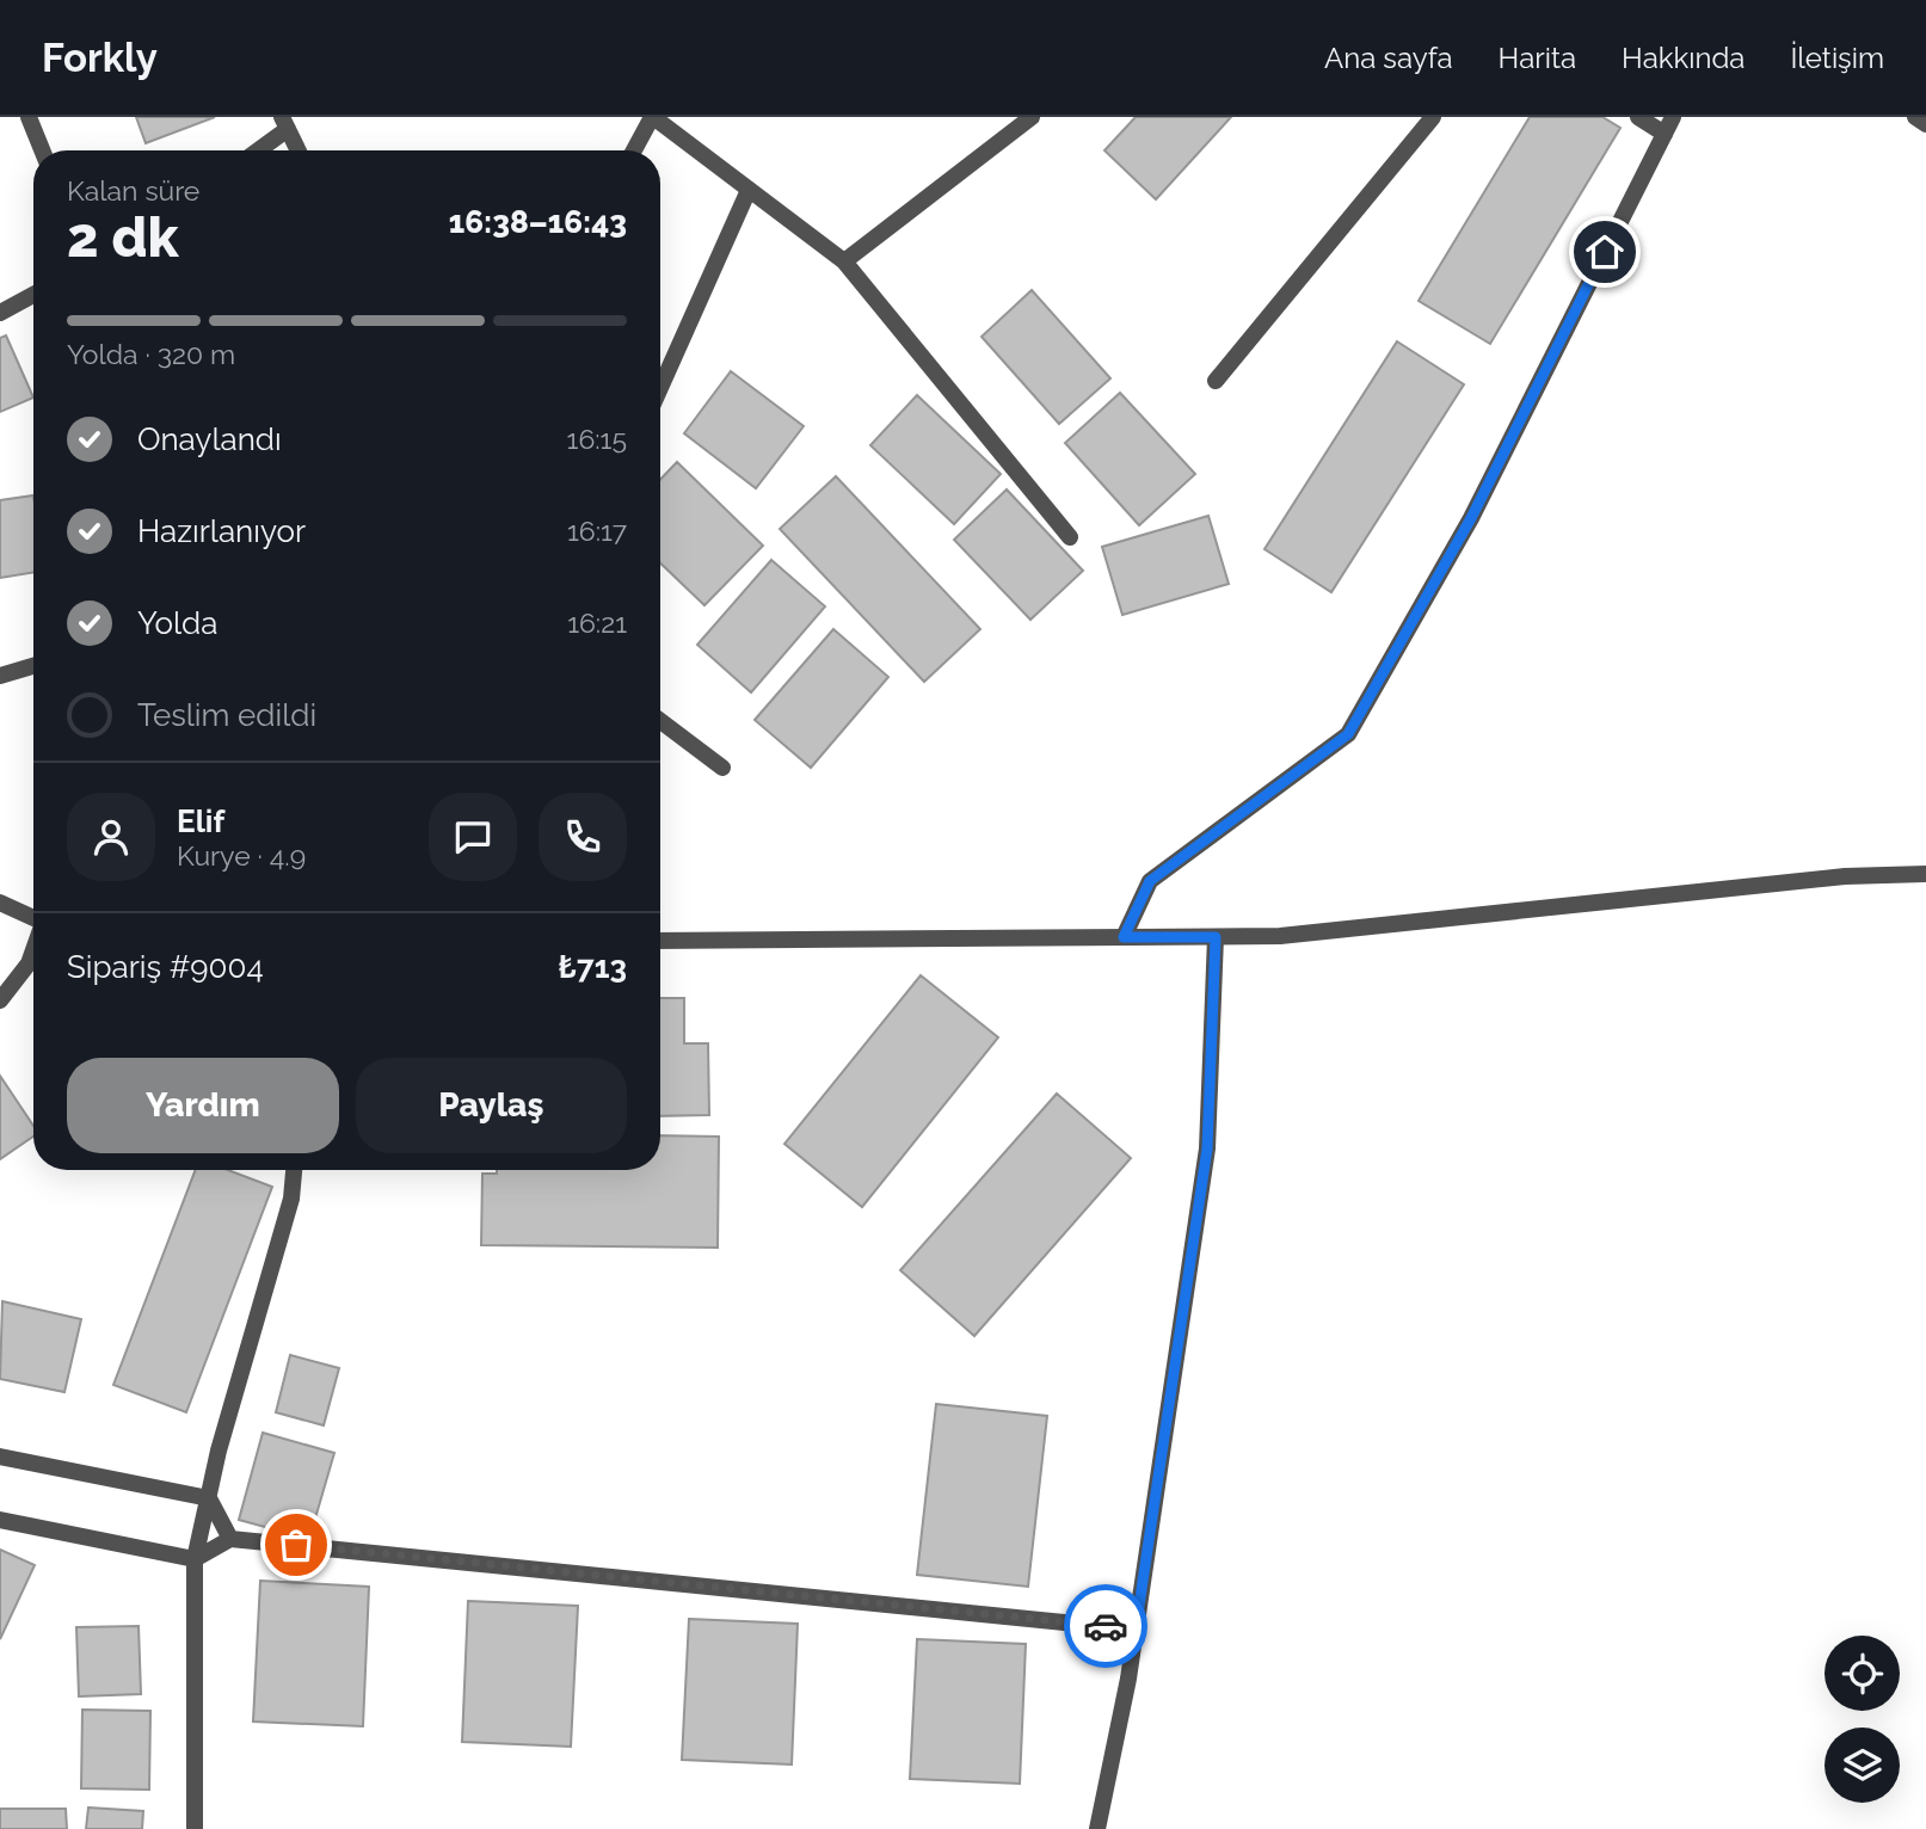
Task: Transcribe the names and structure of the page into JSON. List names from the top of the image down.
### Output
{
  "page": {
    "header": "Forkly",
    "nav": [
      "Ana sayfa",
      "Harita",
      "Hakkında",
      "İletişim"
    ],
    "heading": ["2 dk", "Kalan süre", "16:38–16:43"],
    "panel": [
      "Elif",
      "Kurye · 4.9",
      "Sipariş #9004",
      "₺713"
    ],
    "bar": "Yolda · 320 m",
    "list": [
      ["Onaylandı", "16:15"],
      ["Hazırlanıyor", "16:17"],
      ["Yolda", "16:21"],
      "Teslim edildi"
    ],
    "buttons": ["Yardım", "Paylaş"]
  }
}
